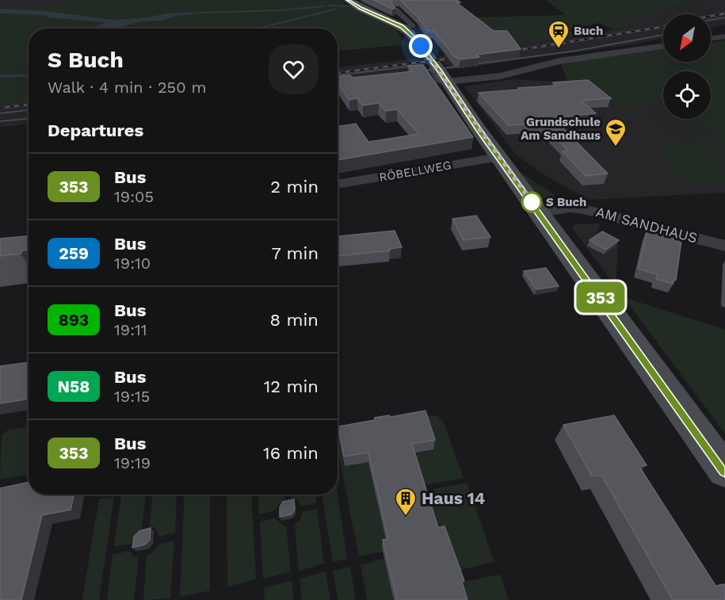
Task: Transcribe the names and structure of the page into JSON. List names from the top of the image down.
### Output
{
  "streets": {
    "street": ["RÖBELLWEG", "AM SANDHAUS"]
  },
  "places": {
    "station": ["Buch"],
    "school or university": ["Grundschule Am Sandhaus"],
    "other": ["S Buch"],
    "building": ["Haus 14"]
  },
  "lines": ["bus line 353"],
  "north": "bottom left",
  "page": {
    "on_map": "353",
    "heading": [
      ["S Buch", "Walk · 4 min · 250 m"],
      "Departures"
    ],
    "list": [
      {
        "mark": "353",
        "name": "Bus",
        "note": "19:05",
        "value": "2 min"
      },
      {
        "mark": "259",
        "name": "Bus",
        "note": "19:10",
        "value": "7 min"
      },
      {
        "mark": "893",
        "name": "Bus",
        "note": "19:11",
        "value": "8 min"
      },
      {
        "mark": "N58",
        "name": "Bus",
        "note": "19:15",
        "value": "12 min"
      },
      {
        "mark": "353",
        "name": "Bus",
        "note": "19:19",
        "value": "16 min"
      }
    ]
  }
}
